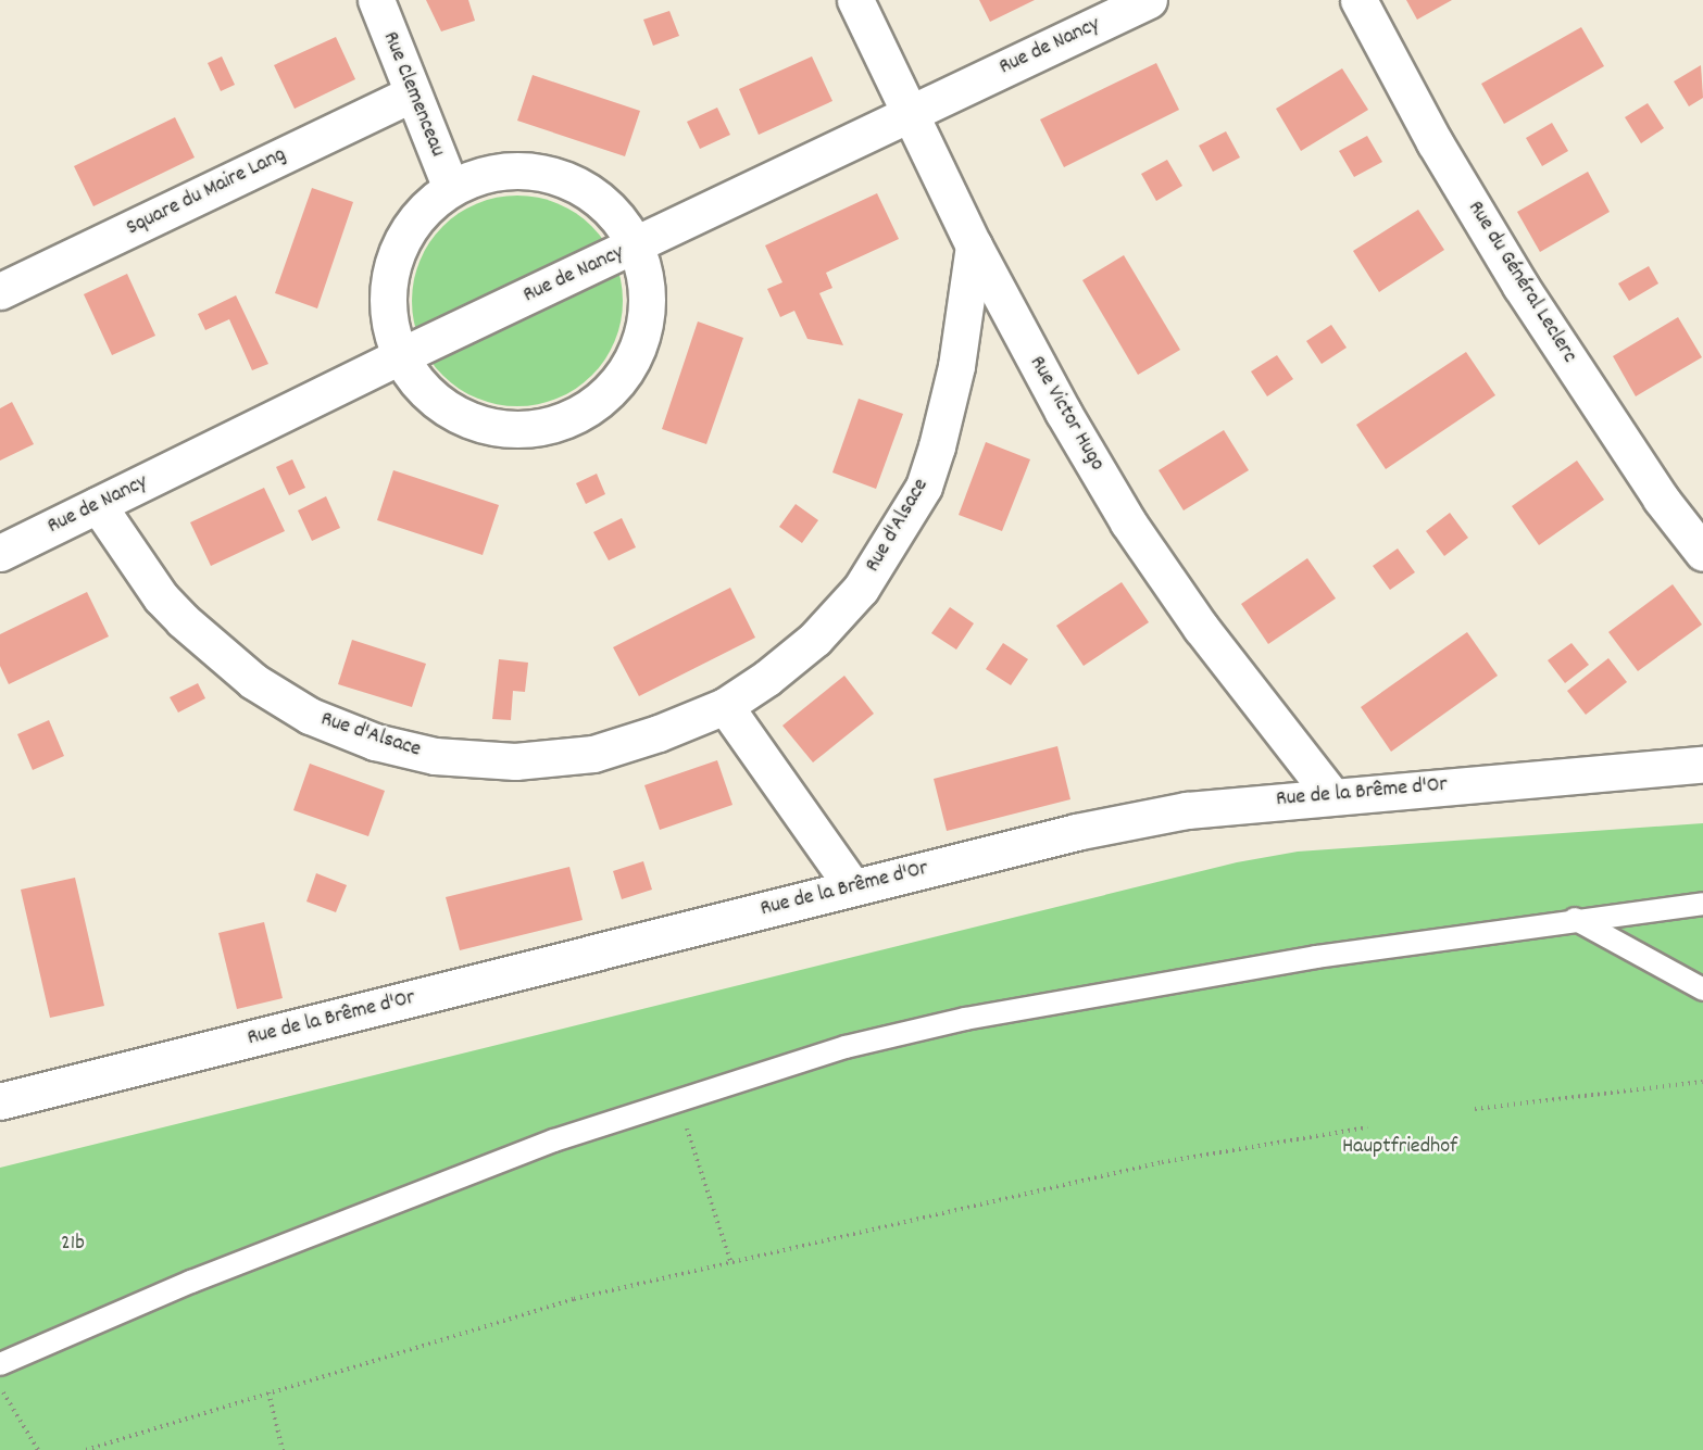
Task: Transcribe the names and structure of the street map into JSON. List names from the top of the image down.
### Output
{
  "streets": {
    "street": [
      "Rue de Nancy",
      "Rue Clemenceau",
      "Square du Maire Lang",
      "Rue du Général Leclerc",
      "Rue Victor Hugo",
      "Rue d'Alsace",
      "Rue de la Brême d'Or"
    ]
  },
  "crossings": [
    ["Rue de Nancy", "Rue Victor Hugo"],
    ["Rue de Nancy", "Rue d'Alsace"],
    ["Rue Clemenceau", "Square du Maire Lang"],
    ["Rue Victor Hugo", "Rue d'Alsace"],
    ["Rue Victor Hugo", "Rue de la Brême d'Or"]
  ],
  "parks": ["Hauptfriedhof", "21b"]
}
